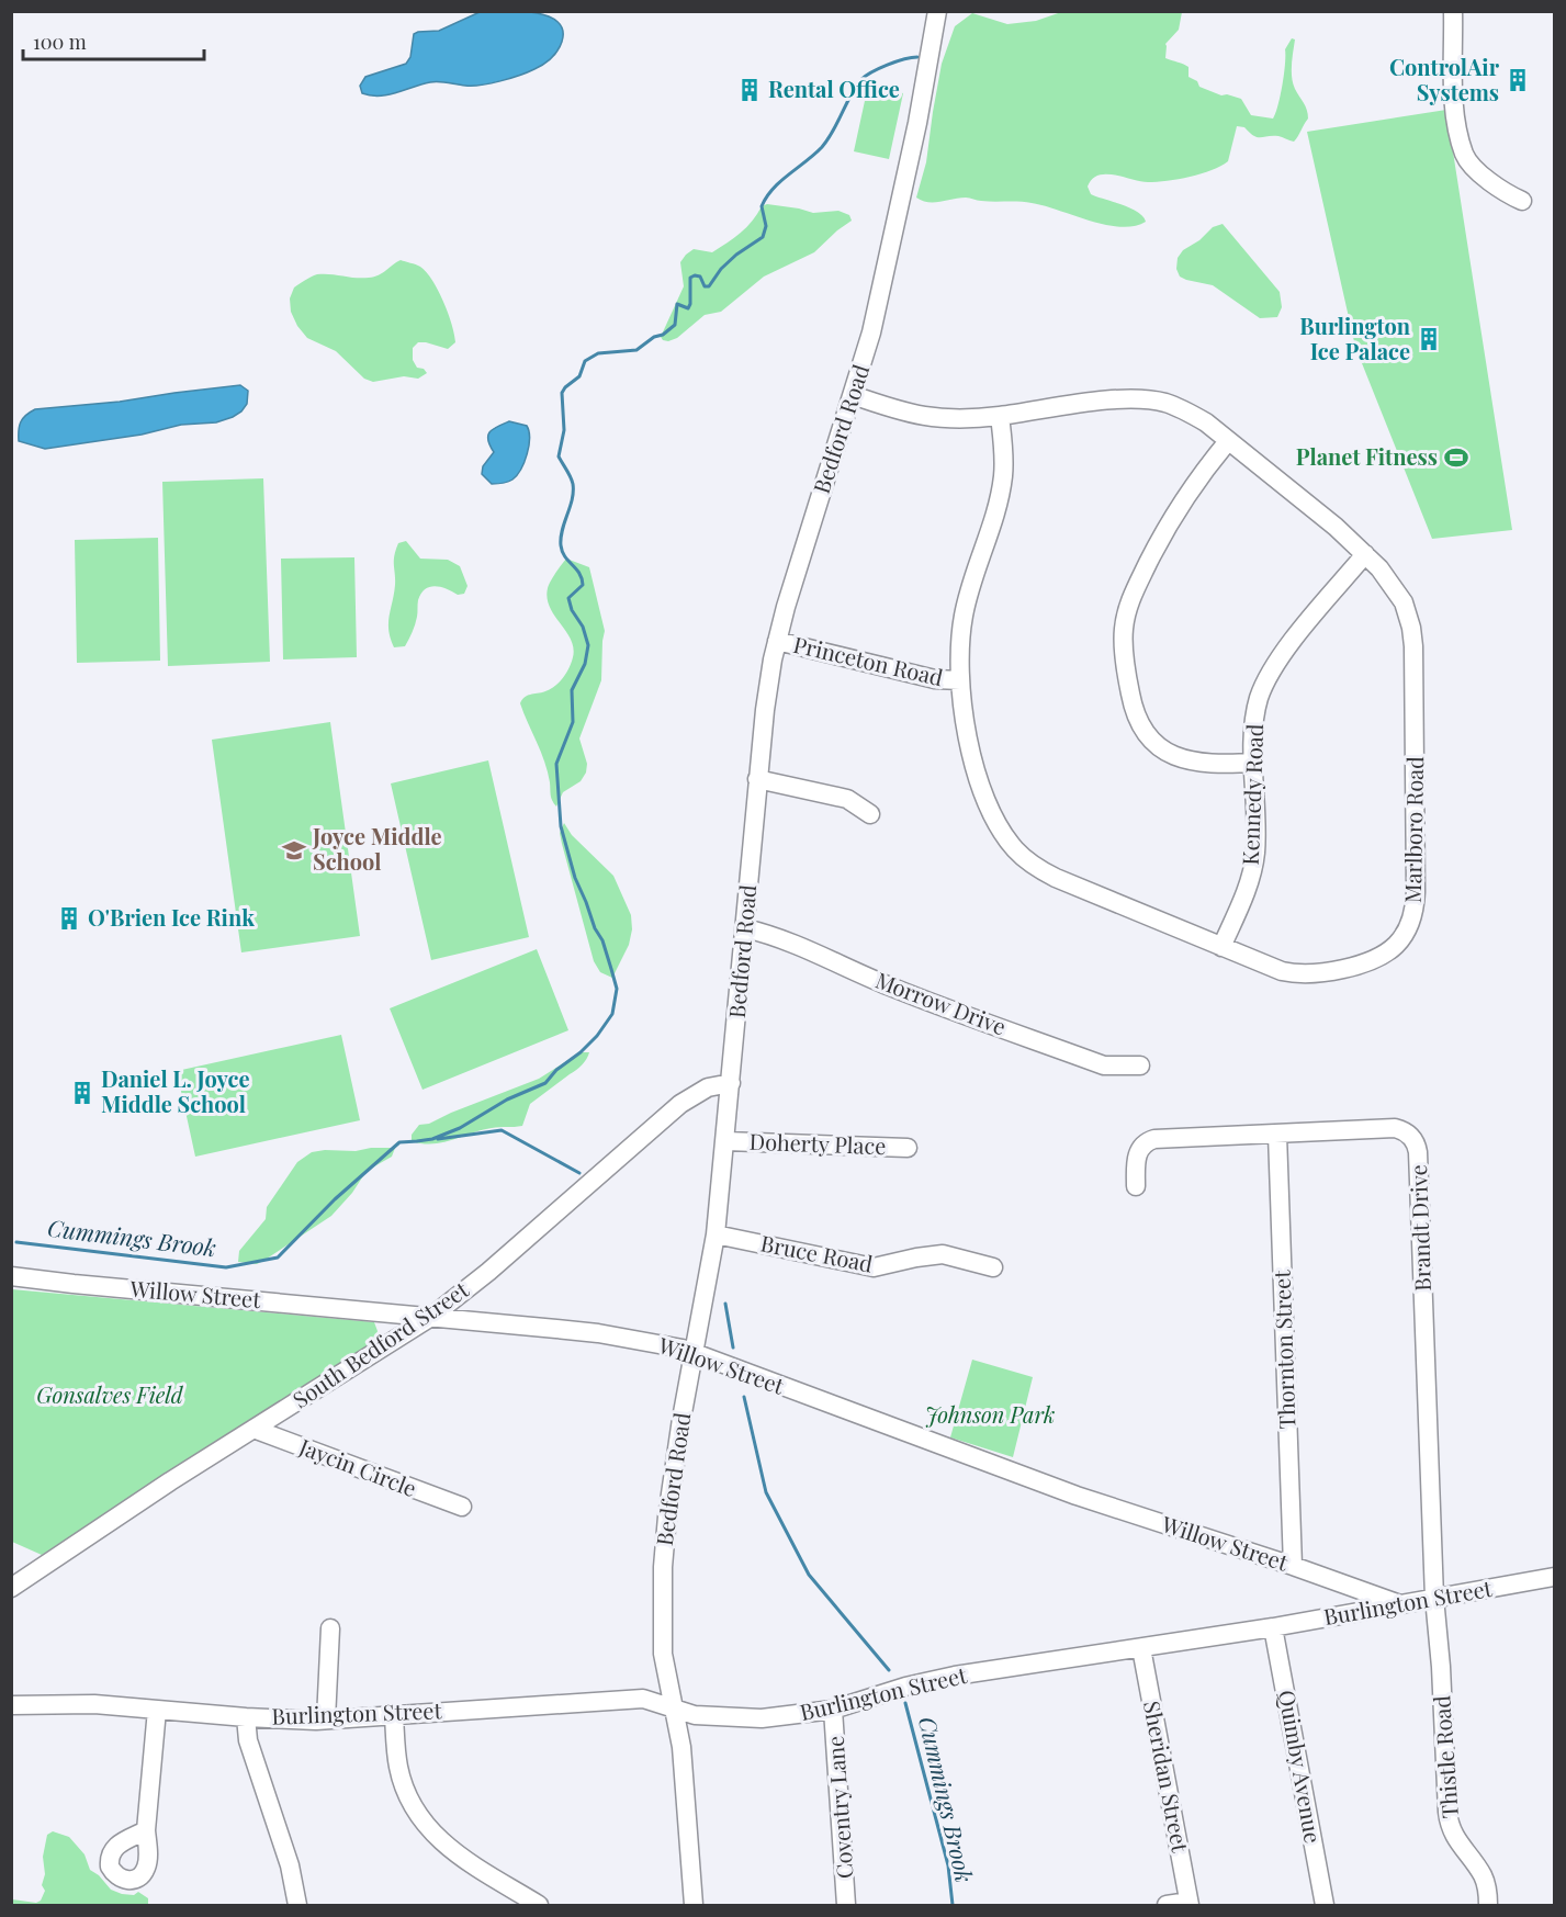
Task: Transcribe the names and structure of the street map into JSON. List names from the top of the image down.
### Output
{
  "streets": {
    "street": [
      "Bedford Road",
      "Princeton Road",
      "Kennedy Road",
      "Marlboro Road",
      "Morrow Drive",
      "Doherty Place",
      "Brandt Drive",
      "Bruce Road",
      "Willow Street",
      "South Bedford Street",
      "Thornton Street",
      "Jaycin Circle",
      "Burlington Street",
      "Thistle Road",
      "Quimby Avenue",
      "Sheridan Street",
      "Coventry Lane"
    ]
  },
  "crossings": [
    ["Bedford Road", "Princeton Road"],
    ["Bedford Road", "Marlboro Road"],
    ["Bedford Road", "Morrow Drive"],
    ["Bedford Road", "Doherty Place"],
    ["Bedford Road", "Bruce Road"],
    ["Bedford Road", "Willow Street"],
    ["Bedford Road", "South Bedford Street"],
    ["Bedford Road", "Burlington Street"],
    ["Princeton Road", "Marlboro Road"],
    ["Kennedy Road", "Marlboro Road"],
    ["Brandt Drive", "Thornton Street"],
    ["Brandt Drive", "Burlington Street"],
    ["Brandt Drive", "Thistle Road"],
    ["Willow Street", "South Bedford Street"],
    ["Willow Street", "Thornton Street"],
    ["Willow Street", "Burlington Street"],
    ["South Bedford Street", "Jaycin Circle"],
    ["Burlington Street", "Thistle Road"],
    ["Burlington Street", "Quimby Avenue"],
    ["Burlington Street", "Sheridan Street"],
    ["Burlington Street", "Coventry Lane"]
  ],
  "water": ["Cummings Brook"],
  "parks": ["Gonsalves Field", "Johnson Park"],
  "places": {
    "building": [
      "ControlAir Systems",
      "Rental Office",
      "Burlington Ice Palace",
      "O'Brien Ice Rink",
      "Daniel L. Joyce Middle School"
    ],
    "sports": ["Planet Fitness"],
    "school or university": ["Joyce Middle School"]
  },
  "scale_bar": "100 m"
}
